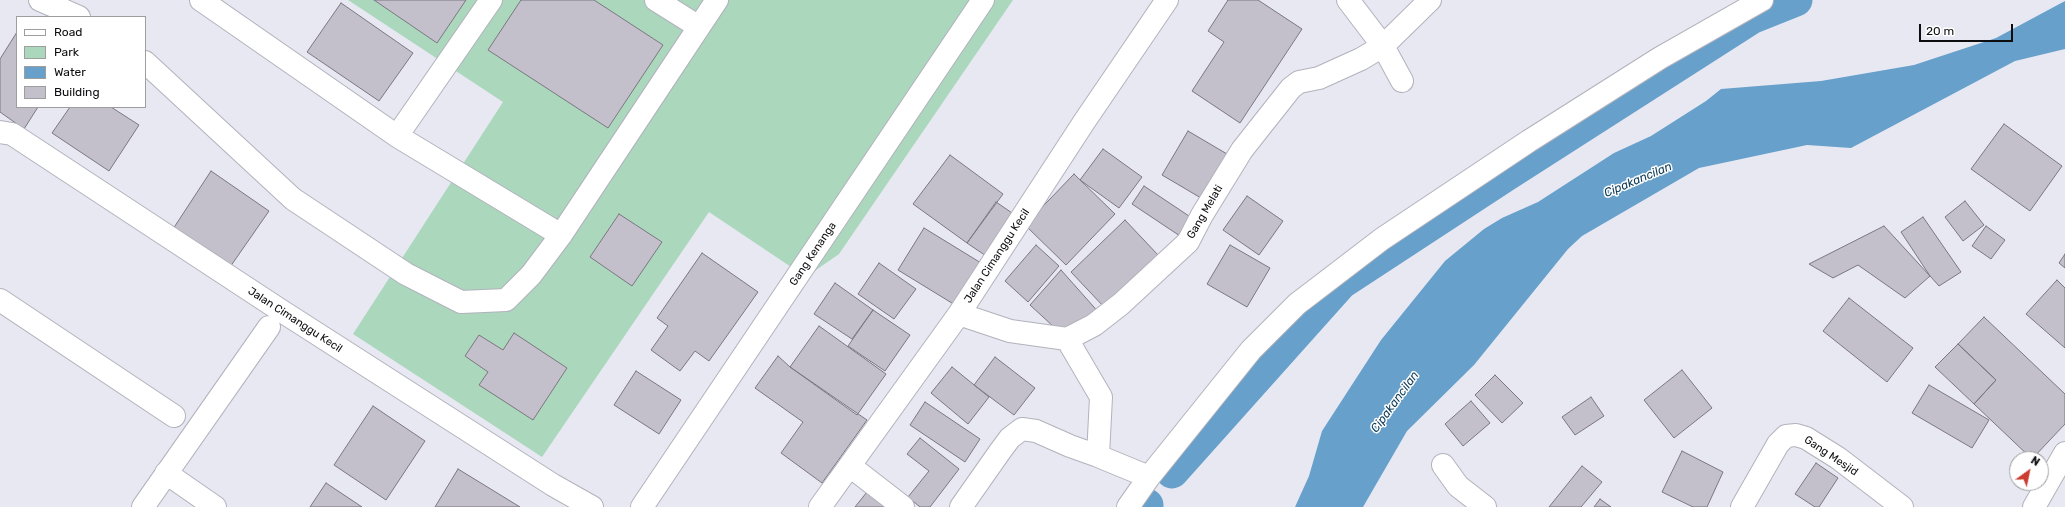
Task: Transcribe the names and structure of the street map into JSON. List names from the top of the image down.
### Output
{
  "streets": {
    "street": [
      "Gang Melati",
      "Gang Kenanga",
      "Jalan Cimanggu Kecil",
      "Gang Mesjid"
    ]
  },
  "water": ["Cipakancilan"],
  "legend": [
    "Road",
    "Park",
    "Water",
    "Building"
  ],
  "scale_bar": "20 m",
  "north": "top right"
}
